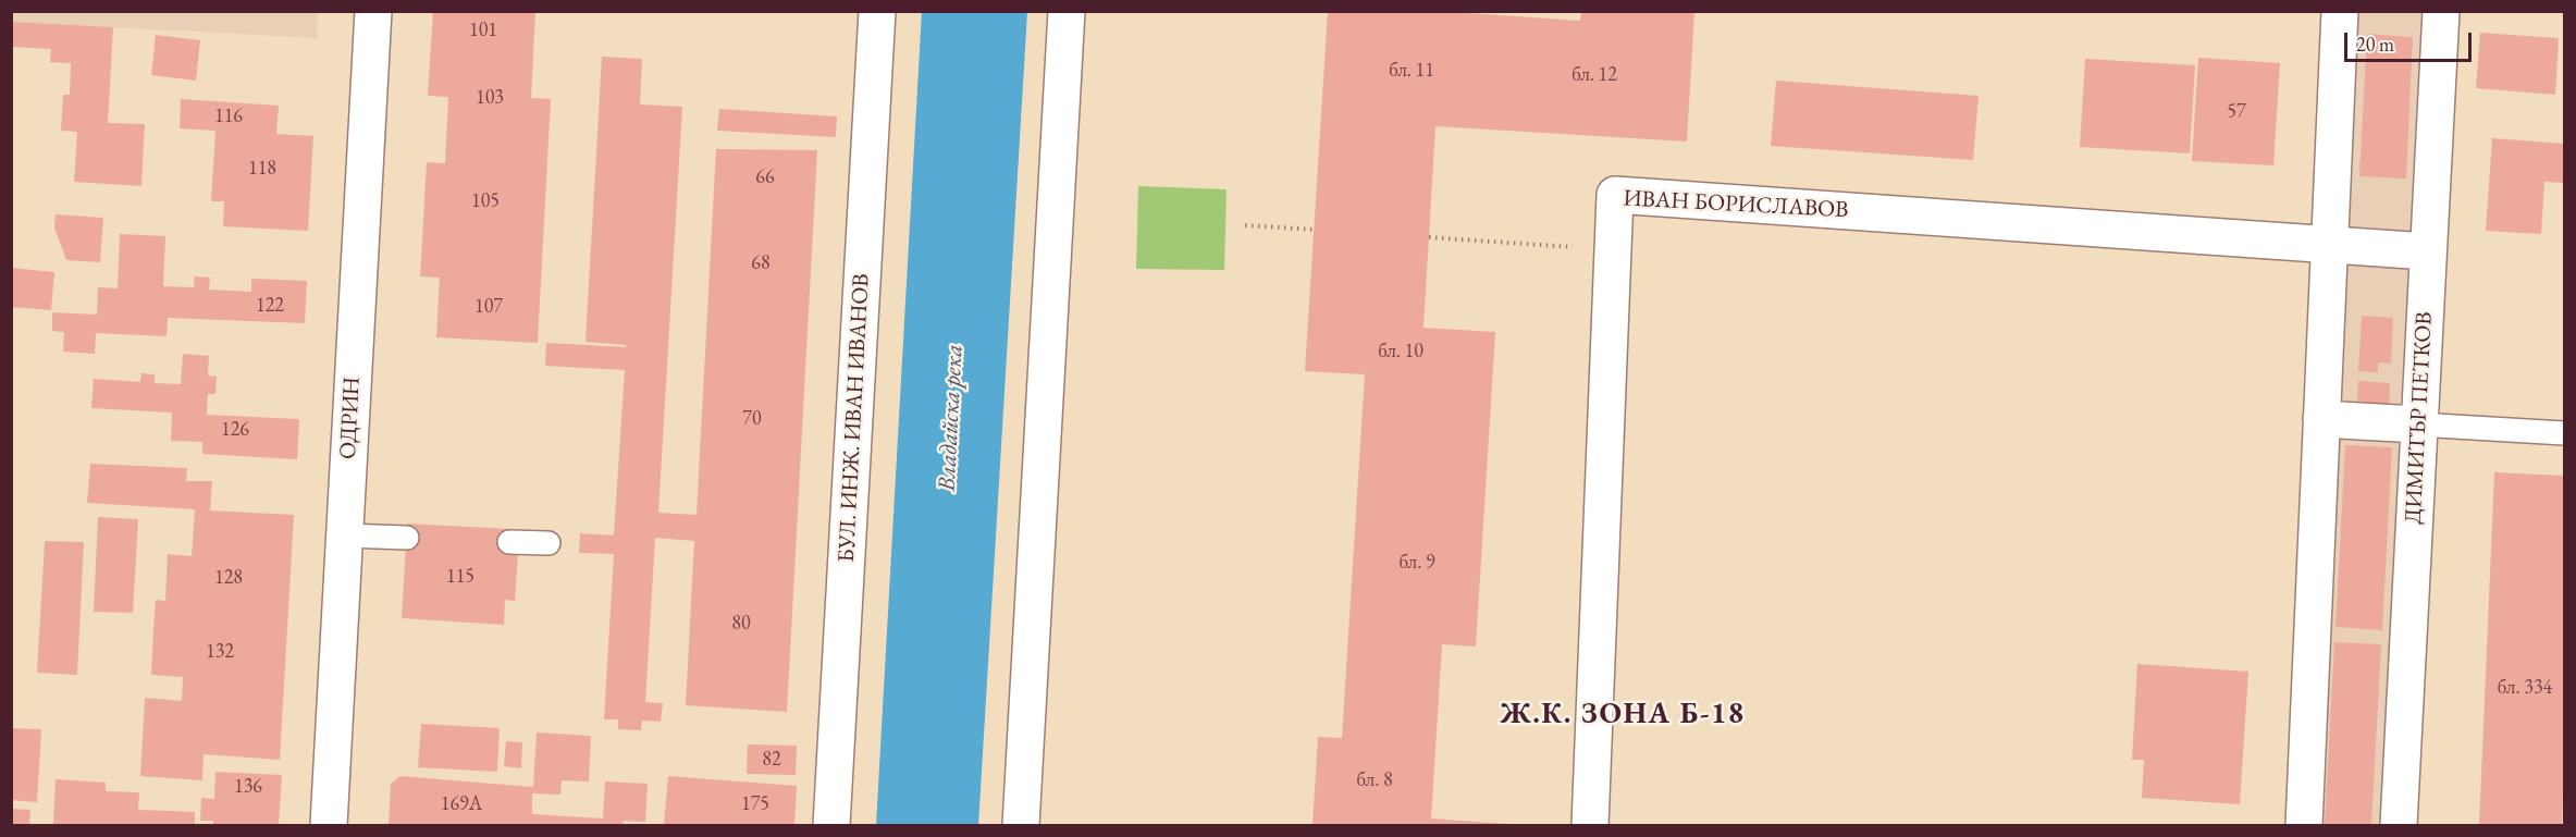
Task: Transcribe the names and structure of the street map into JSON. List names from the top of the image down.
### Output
{
  "streets": {
    "street": [
      "ИВАН БОРИСЛАВОВ",
      "ОДРИН",
      "БУЛ. ИНЖ. ИВАН ИВАНОВ",
      "ДИМИТЪР ПЕТКОВ"
    ]
  },
  "districts": ["Ж.К. ЗОНА Б-18"],
  "water": ["Владайска река"],
  "house_numbers": [
    "101",
    "бл. 11",
    "бл. 12",
    "103",
    "57",
    "116",
    "118",
    "66",
    "105",
    "68",
    "122",
    "107",
    "бл. 10",
    "70",
    "126",
    "бл. 9",
    "115",
    "128",
    "80",
    "132",
    "бл. 334",
    "82",
    "бл. 8",
    "136",
    "169А",
    "175"
  ],
  "scale_bar": "20 m"
}
